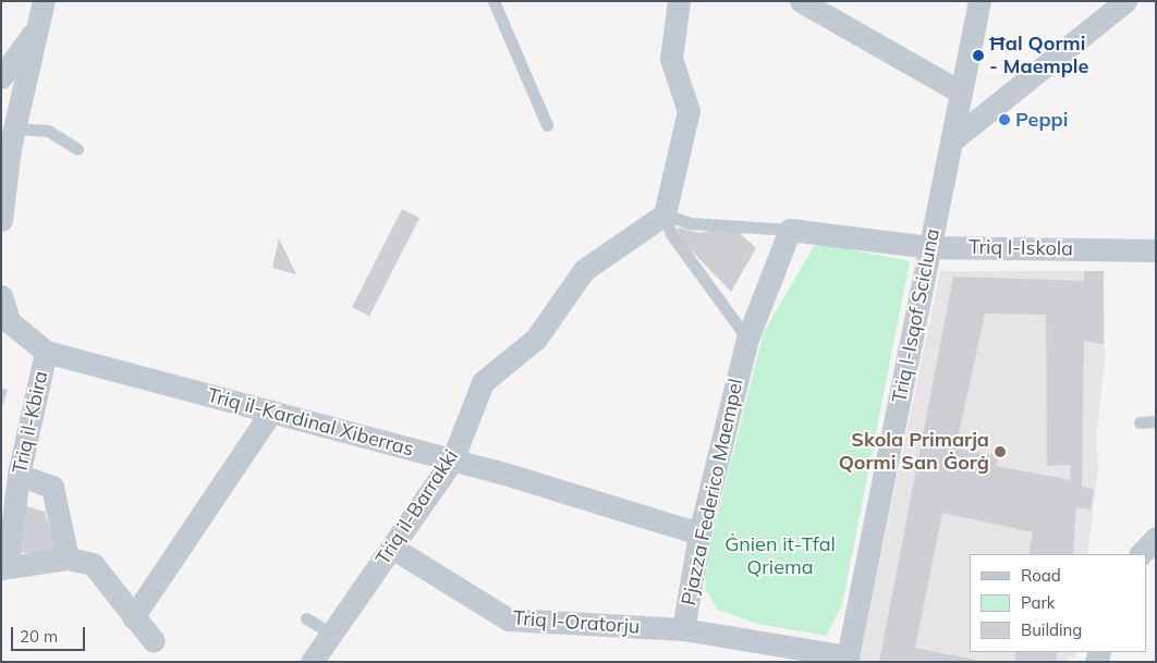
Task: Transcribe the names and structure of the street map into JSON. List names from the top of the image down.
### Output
{
  "streets": {
    "street": [
      "Triq l-Iskola",
      "Triq l-Isqof Scicluna",
      "Triq il-Kbira",
      "Triq il-Kardinal Xiberras",
      "Pjazza Federico Maempel",
      "Triq il-Barrakki",
      "Triq l-Oratorju"
    ]
  },
  "crossings": [
    ["Triq l-Iskola", "Triq l-Isqof Scicluna"],
    ["Triq l-Iskola", "Pjazza Federico Maempel"],
    ["Triq l-Isqof Scicluna", "Pjazza Federico Maempel"],
    ["Triq il-Kbira", "Triq il-Kardinal Xiberras"],
    ["Triq il-Kardinal Xiberras", "Pjazza Federico Maempel"],
    ["Triq il-Kardinal Xiberras", "Triq il-Barrakki"],
    ["Pjazza Federico Maempel", "Triq l-Oratorju"],
    ["Triq il-Barrakki", "Triq l-Oratorju"]
  ],
  "parks": ["Ġnien it-Tfal Qriema"],
  "places": ["Ħal Qormi - Maemple", "Peppi", "Skola Primarja Qormi San Ġorġ"],
  "legend": ["Road", "Park", "Building"],
  "scale_bar": "20 m"
}
